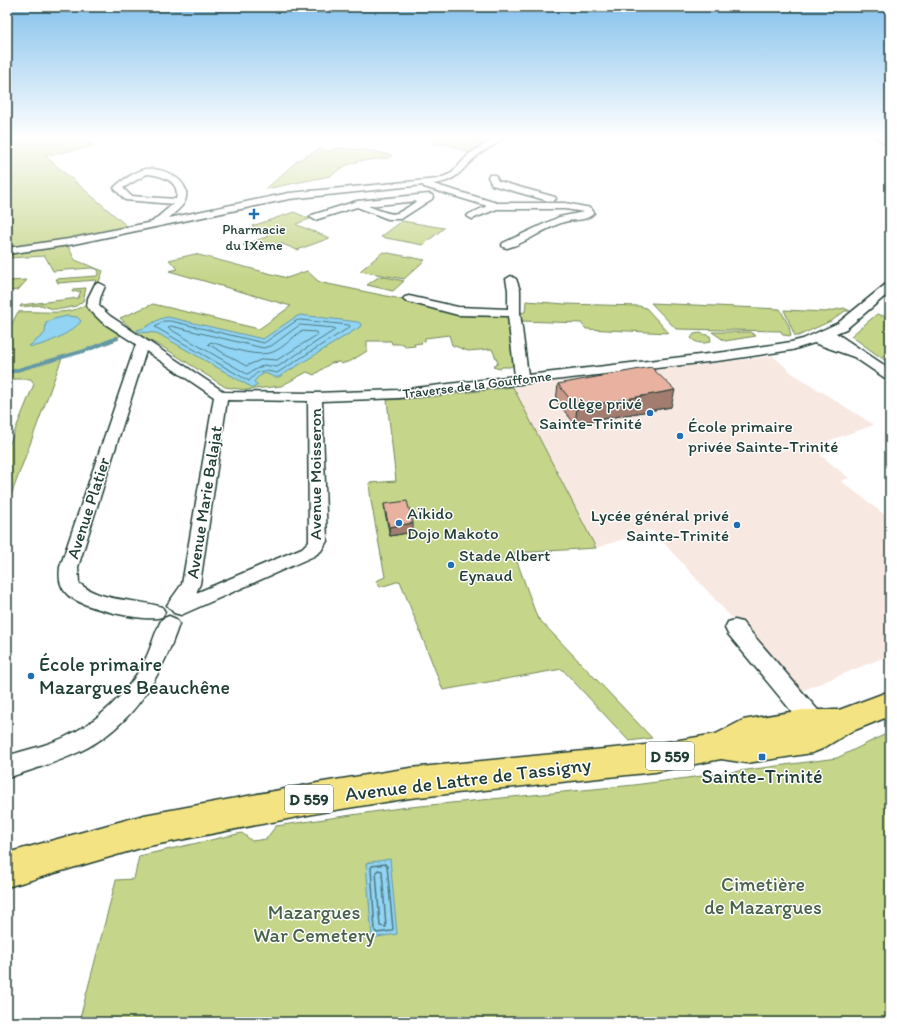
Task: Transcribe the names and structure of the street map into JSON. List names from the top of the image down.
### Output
{
  "streets": {
    "main road": ["D 559", "Avenue de Lattre de Tassigny"],
    "street": [
      "Traverse de la Gouffonne",
      "Avenue Moisseron",
      "Avenue Marie Balajat",
      "Avenue Platier"
    ]
  },
  "crossings": [
    ["Traverse de la Gouffonne", "Avenue Moisseron"],
    ["Traverse de la Gouffonne", "Avenue Marie Balajat"],
    ["Avenue Moisseron", "Avenue Marie Balajat"],
    ["Avenue Moisseron", "Avenue Platier"],
    ["Avenue Marie Balajat", "Avenue Platier"]
  ],
  "parks": ["Cimetière de Mazargues", "Mazargues War Cemetery"],
  "places": {
    "health": ["Pharmacie du IXème"],
    "other": [
      "Collège privé Sainte-Trinité",
      "École primaire privée Sainte-Trinité",
      "Aïkido Dojo Makoto",
      "Lycée général privé Sainte-Trinité",
      "Stade Albert Eynaud",
      "École primaire Mazargues Beauchêne"
    ],
    "transit": ["Sainte-Trinité"]
  }
}
